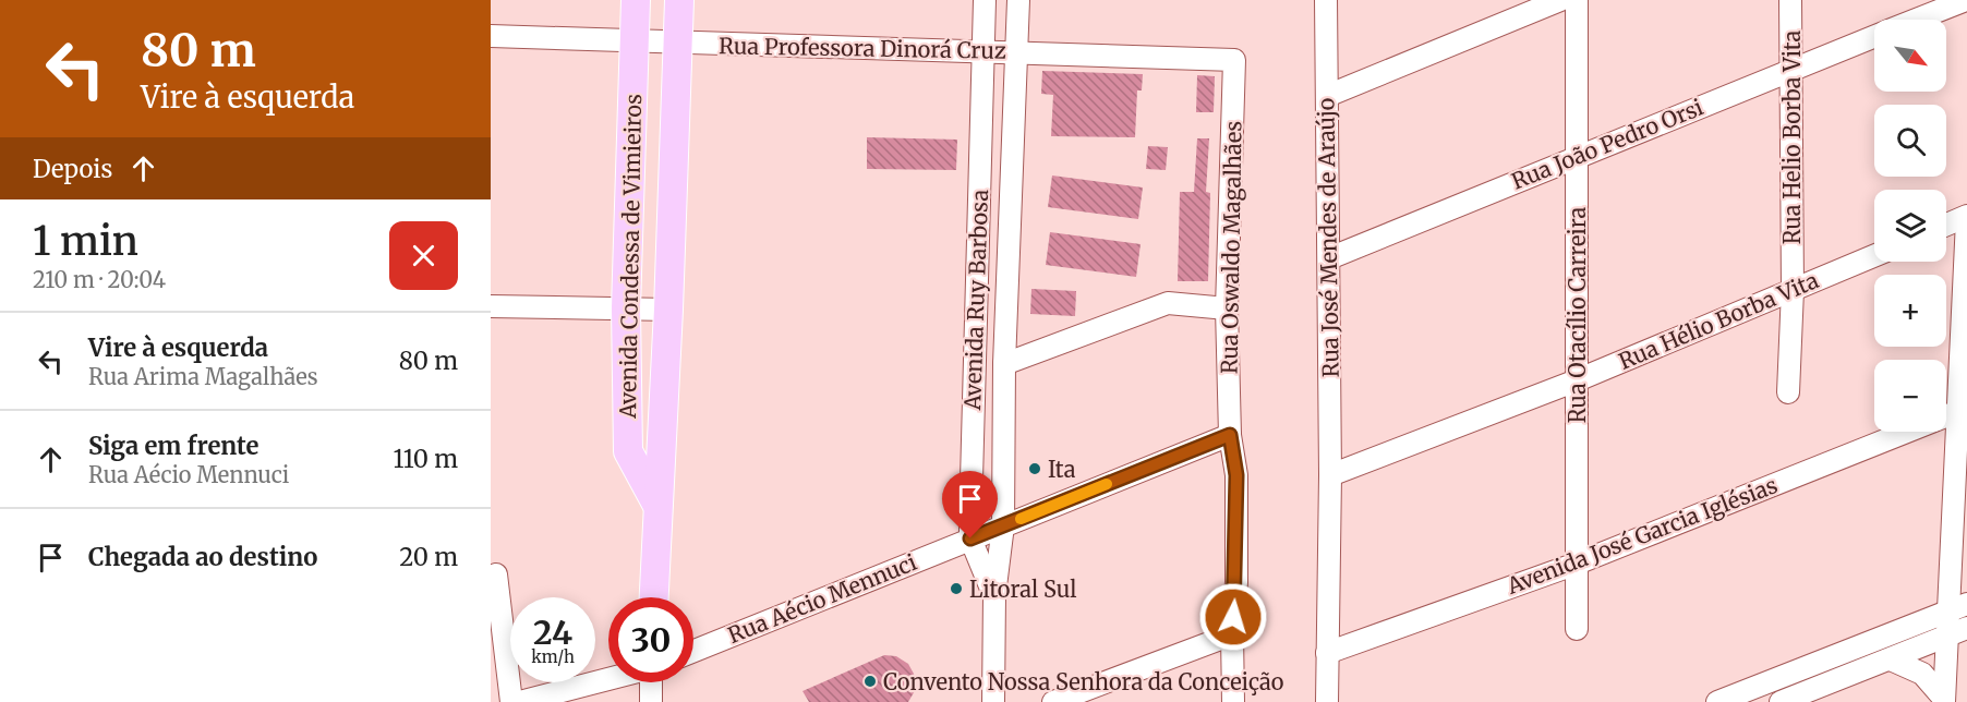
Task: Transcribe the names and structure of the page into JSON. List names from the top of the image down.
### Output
{
  "streets": {
    "main road": ["Avenida Condessa de Vimieiros"],
    "street": [
      "Rua Professora Dinorá Cruz",
      "Rua Helio Borba Vita",
      "Rua João Pedro Orsi",
      "Rua José Mendes de Araújo",
      "Rua Oswaldo Magalhães",
      "Avenida Ruy Barbosa",
      "Rua Otacílio Carreira",
      "Rua Hélio Borba Vita",
      "Avenida José Garcia Iglésias",
      "Rua Aécio Mennuci"
    ]
  },
  "crossings": [
    ["Rua Professora Dinorá Cruz", "Rua Oswaldo Magalhães"],
    ["Rua Professora Dinorá Cruz", "Avenida Condessa de Vimieiros"],
    ["Rua Professora Dinorá Cruz", "Avenida Ruy Barbosa"],
    ["Rua Helio Borba Vita", "Rua João Pedro Orsi"],
    ["Rua Helio Borba Vita", "Rua Hélio Borba Vita"],
    ["Rua João Pedro Orsi", "Rua José Mendes de Araújo"],
    ["Rua João Pedro Orsi", "Rua Otacílio Carreira"],
    ["Rua José Mendes de Araújo", "Rua Hélio Borba Vita"],
    ["Rua José Mendes de Araújo", "Avenida José Garcia Iglésias"],
    ["Rua Oswaldo Magalhães", "Rua Aécio Mennuci"],
    ["Avenida Ruy Barbosa", "Rua Aécio Mennuci"],
    ["Rua Otacílio Carreira", "Rua Hélio Borba Vita"],
    ["Rua Otacílio Carreira", "Avenida José Garcia Iglésias"]
  ],
  "places": ["Ita", "Litoral Sul", "Convento Nossa Senhora da Conceição"],
  "north": "bottom right",
  "page": {
    "turn": ["80 m", "Vire à esquerda"],
    "map_buttons": ["+", "−"],
    "then": "Depois",
    "heading": ["1 min", "210 m · 20:04"],
    "list": [
      {
        "name": "Vire à esquerda",
        "note": "Rua Arima Magalhães",
        "value": "80 m"
      },
      {
        "name": "Siga em frente",
        "note": "Rua Aécio Mennuci",
        "value": "110 m"
      },
      {
        "name": "Chegada ao destino",
        "value": "20 m"
      }
    ],
    "speed": "24 km/h",
    "limit": "30"
  }
}
